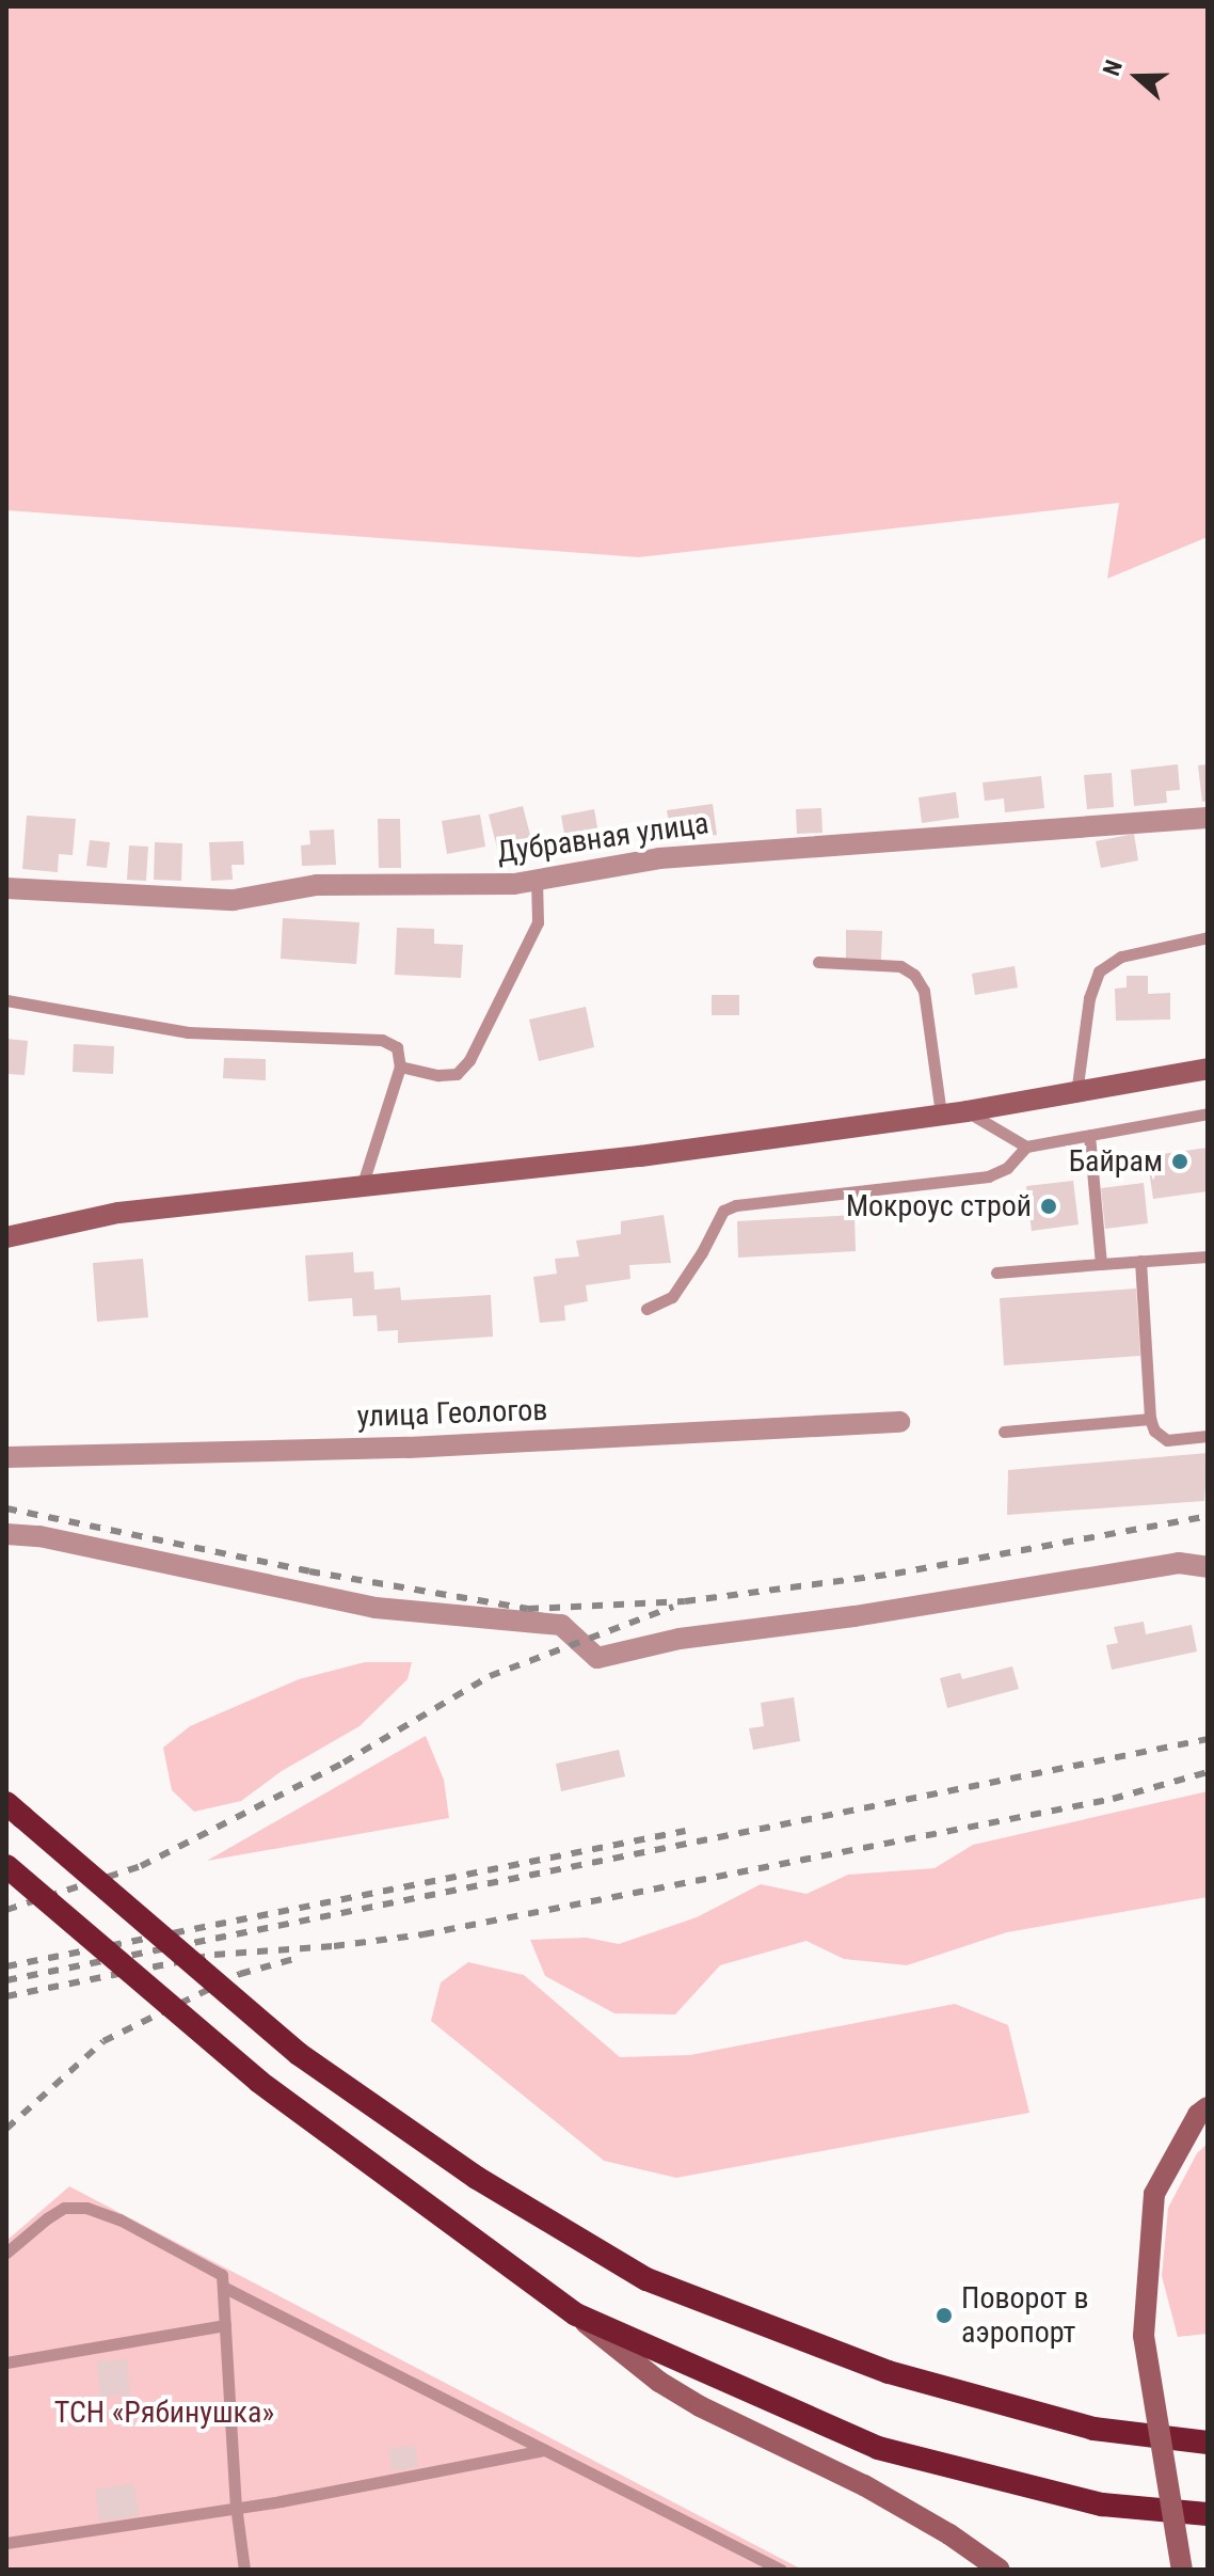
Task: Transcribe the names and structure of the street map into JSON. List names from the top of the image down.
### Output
{
  "streets": {
    "street": ["Дубравная улица", "улица Геологов"]
  },
  "parks": ["ТСН «Рябинушка»"],
  "places": ["Байрам", "Мокроус строй", "Поворот в аэропорт"],
  "north": "left"
}
